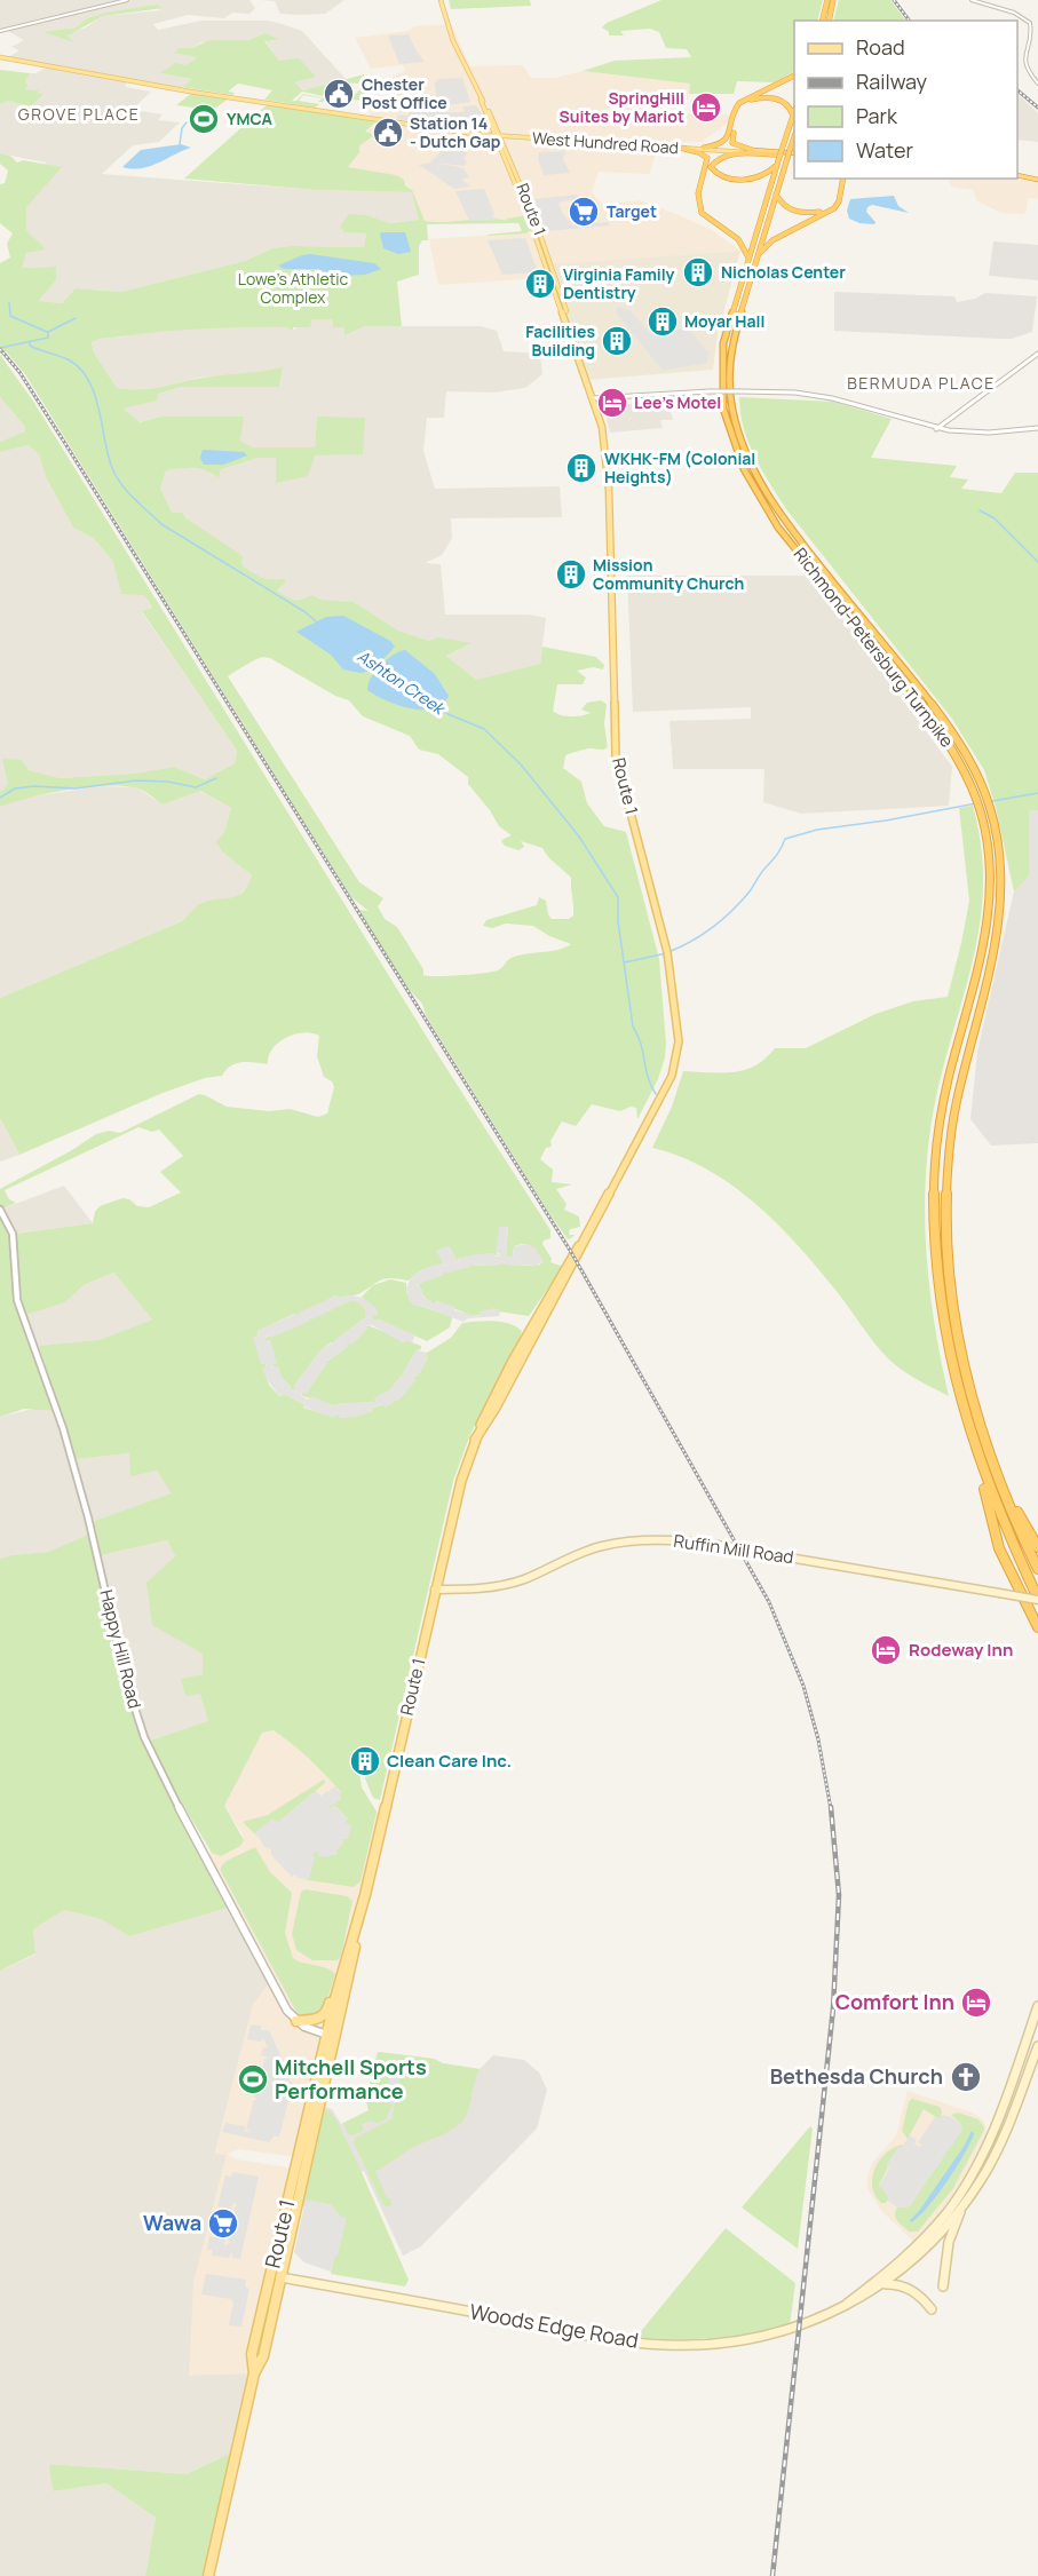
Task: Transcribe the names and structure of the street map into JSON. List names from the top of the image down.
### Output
{
  "streets": {
    "highway": ["West Hundred Road", "Richmond-Petersburg Turnpike"],
    "main road": ["Route 1", "Ruffin Mill Road", "Woods Edge Road"],
    "street": ["Happy Hill Road"]
  },
  "crossings": [
    ["West Hundred Road", "Route 1"],
    ["West Hundred Road", "Richmond-Petersburg Turnpike"],
    ["Route 1", "Ruffin Mill Road"],
    ["Route 1", "Woods Edge Road"],
    ["Richmond-Petersburg Turnpike", "Ruffin Mill Road"]
  ],
  "districts": ["GROVE PLACE", "BERMUDA PLACE"],
  "water": ["Ashton Creek"],
  "parks": ["Lowe's Athletic Complex"],
  "places": {
    "public building": ["Chester Post Office", "Station 14 - Dutch Gap"],
    "hotel": [
      "SpringHill Suites by Mariot",
      "Lee's Motel",
      "Rodeway Inn",
      "Comfort Inn"
    ],
    "sports": ["YMCA", "Mitchell Sports Performance"],
    "supermarket": ["Target", "Wawa"],
    "building": [
      "Nicholas Center",
      "Virginia Family Dentistry",
      "Moyar Hall",
      "Facilities Building",
      "WKHK-FM (Colonial Heights)",
      "Mission Community Church",
      "Clean Care Inc."
    ],
    "church": ["Bethesda Church"]
  },
  "legend": [
    "Road",
    "Railway",
    "Park",
    "Water"
  ]
}
